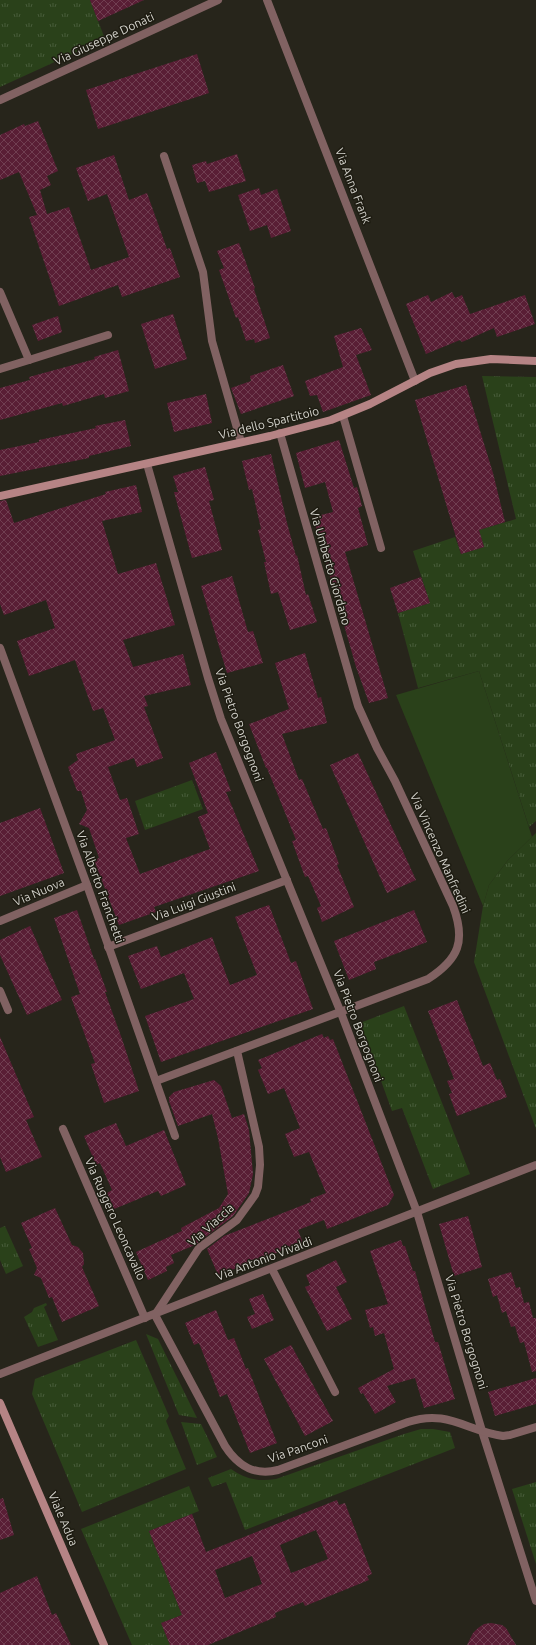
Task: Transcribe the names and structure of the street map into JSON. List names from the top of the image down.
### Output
{
  "streets": {
    "main road": ["Via dello Spartitoio", "Viale Adua"],
    "street": [
      "Via Giuseppe Donati",
      "Via Anna Frank",
      "Via Umberto Giordano",
      "Via Pietro Borgognoni",
      "Via Vincenzo Manfredini",
      "Via Alberto Franchetti",
      "Via Nuova",
      "Via Luigi Giustini",
      "Via Ruggero Leoncavallo",
      "Via Viaccia",
      "Via Antonio Vivaldi",
      "Via Panconi"
    ]
  },
  "crossings": [
    ["Via Anna Frank", "Via dello Spartitoio"],
    ["Via dello Spartitoio", "Via Umberto Giordano"],
    ["Via dello Spartitoio", "Via Pietro Borgognoni"],
    ["Via Umberto Giordano", "Via Vincenzo Manfredini"],
    ["Via Pietro Borgognoni", "Via Vincenzo Manfredini"],
    ["Via Pietro Borgognoni", "Via Luigi Giustini"],
    ["Via Pietro Borgognoni", "Via Antonio Vivaldi"],
    ["Via Pietro Borgognoni", "Via Panconi"],
    ["Via Vincenzo Manfredini", "Via Alberto Franchetti"],
    ["Via Vincenzo Manfredini", "Via Viaccia"],
    ["Via Alberto Franchetti", "Via Nuova"],
    ["Via Alberto Franchetti", "Via Luigi Giustini"],
    ["Via Ruggero Leoncavallo", "Via Antonio Vivaldi"],
    ["Via Viaccia", "Via Antonio Vivaldi"],
    ["Via Viaccia", "Via Panconi"],
    ["Via Antonio Vivaldi", "Via Panconi"]
  ]
}
